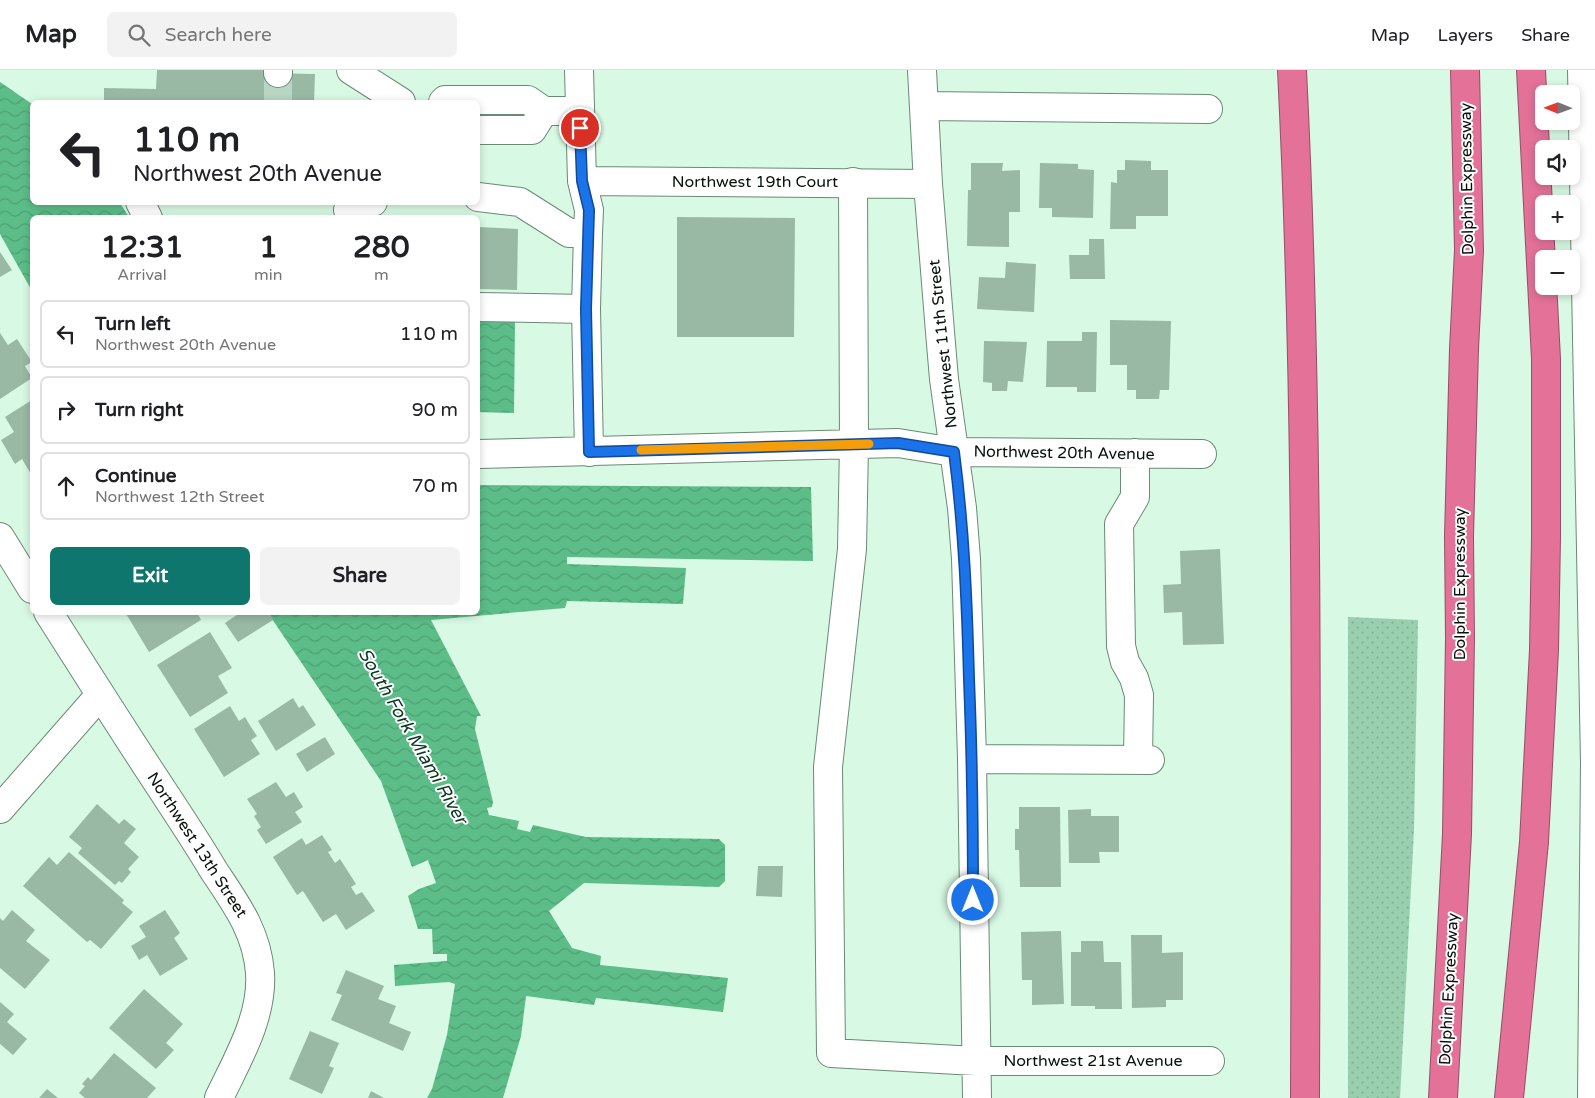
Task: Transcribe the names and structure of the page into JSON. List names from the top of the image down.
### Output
{
  "streets": {
    "highway": ["Dolphin Expressway"],
    "street": [
      "Northwest 19th Court",
      "Northwest 11th Street",
      "Northwest 20th Avenue",
      "Northwest 13th Street",
      "Northwest 21st Avenue"
    ]
  },
  "crossings": [
    ["Northwest 19th Court", "Northwest 11th Street"],
    ["Northwest 11th Street", "Northwest 20th Avenue"],
    ["Northwest 11th Street", "Northwest 21st Avenue"],
    ["Northwest 20th Avenue", "Northwest 21st Avenue"]
  ],
  "water": ["South Fork Miami River"],
  "north": "left",
  "page": {
    "header": "Map",
    "search": "Search here",
    "nav": ["Map", "Layers", "Share"],
    "map_buttons": ["+", "−"],
    "turn": ["110 m", "Northwest 20th Avenue"],
    "eta": [
      "12:31",
      "Arrival",
      "1",
      "min",
      "280",
      "m"
    ],
    "list": [
      {
        "name": "Turn left",
        "note": "Northwest 20th Avenue",
        "value": "110 m"
      },
      {
        "name": "Turn right",
        "value": "90 m"
      },
      {
        "name": "Continue",
        "note": "Northwest 12th Street",
        "value": "70 m"
      }
    ],
    "buttons": ["Exit", "Share"]
  }
}
